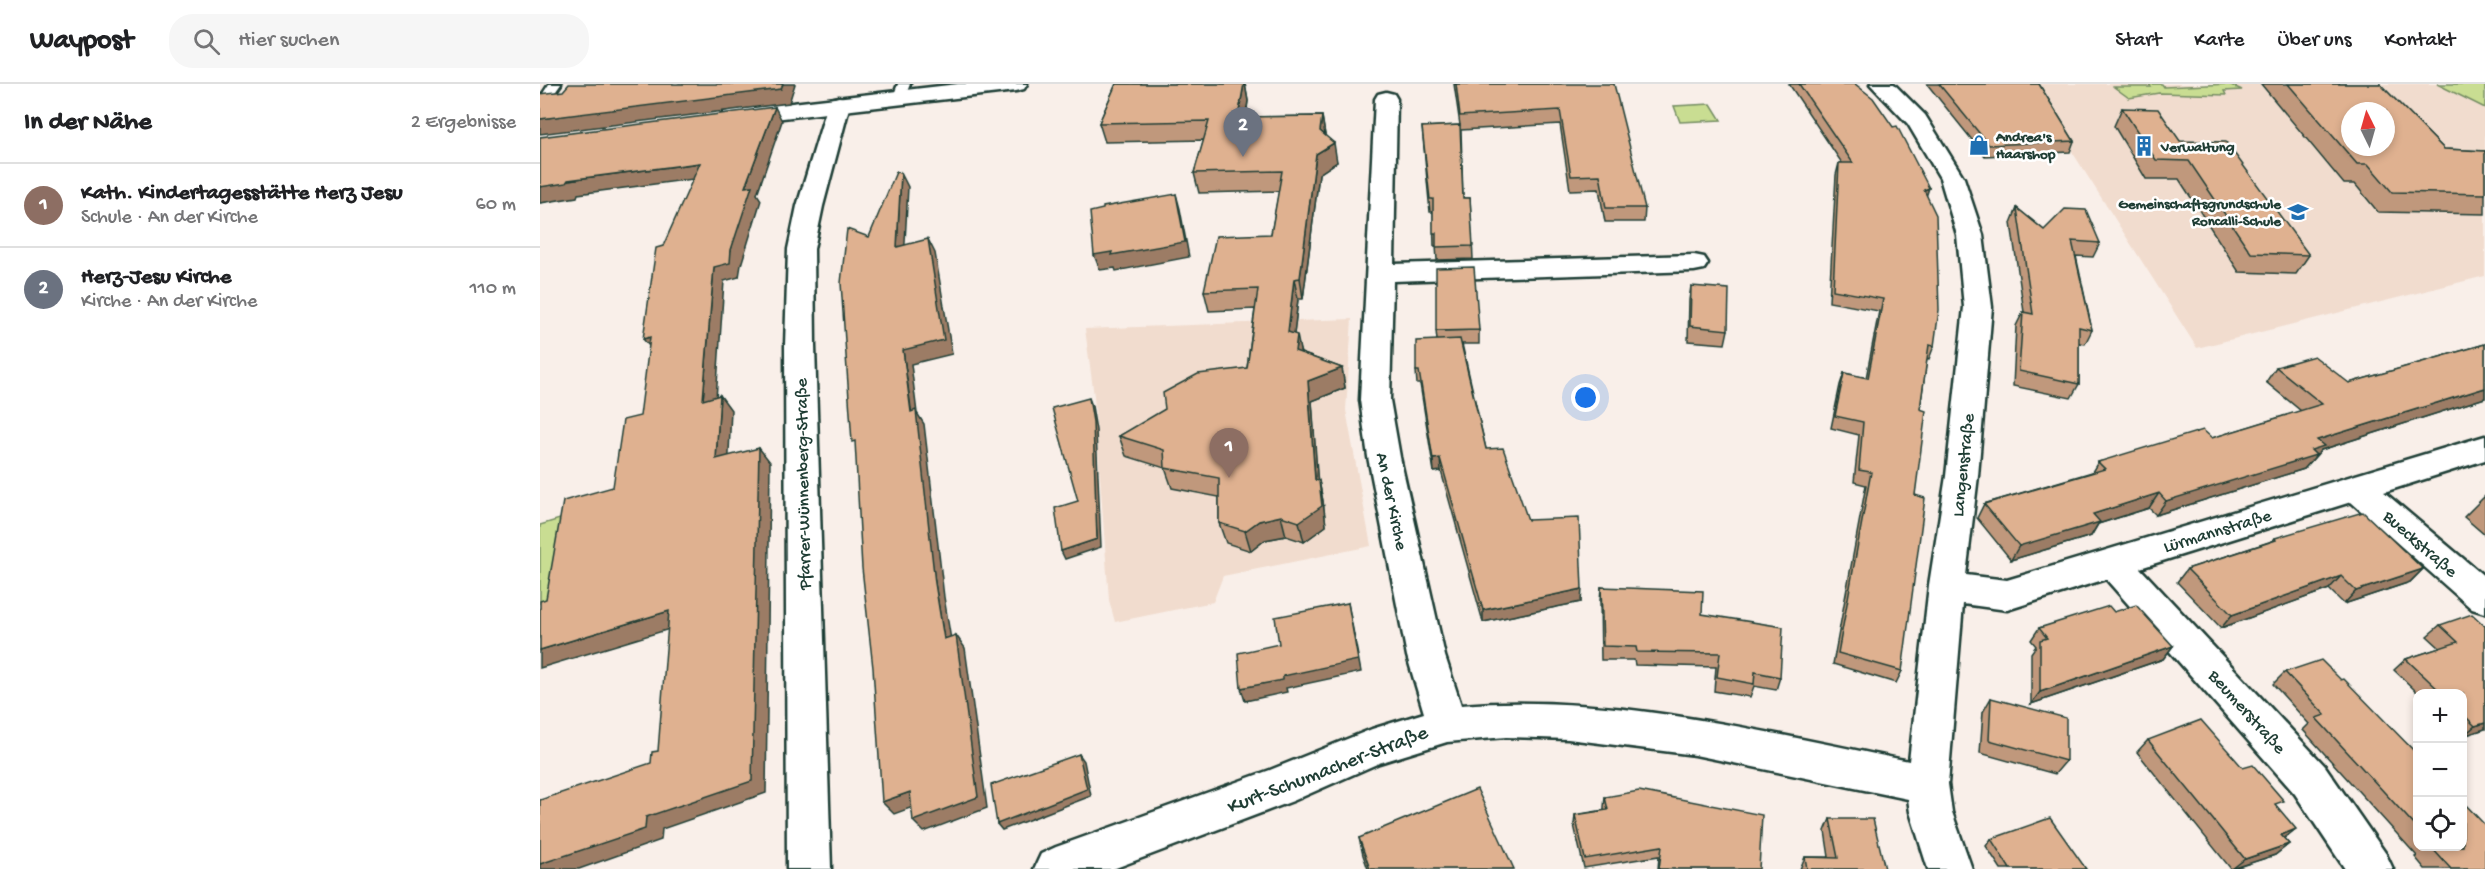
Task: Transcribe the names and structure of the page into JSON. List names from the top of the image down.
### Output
{
  "streets": {
    "street": [
      "Langenstraße",
      "Pfarrer-Wünnenberg-Straße",
      "An der Kirche",
      "Lürmannstraße",
      "Bueckstraße",
      "Beumerstraße",
      "Kurt-Schumacher-Straße"
    ]
  },
  "crossings": [
    ["Langenstraße", "Lürmannstraße"],
    ["Langenstraße", "Kurt-Schumacher-Straße"],
    ["An der Kirche", "Kurt-Schumacher-Straße"],
    ["Lürmannstraße", "Bueckstraße"],
    ["Lürmannstraße", "Beumerstraße"]
  ],
  "places": {
    "shop": ["Andrea's Haarshop"],
    "building": ["Verwaltung"],
    "school or university": ["Gemeinschaftsgrundschule Roncalli-Schule"]
  },
  "north": "top",
  "page": {
    "header": "Waypost",
    "search": "Hier suchen",
    "nav": [
      "Start",
      "Karte",
      "Über uns",
      "Kontakt"
    ],
    "heading": ["In der Nähe", "2 Ergebnisse"],
    "pins": ["2", "1"],
    "list": [
      {
        "mark": "1",
        "name": "Kath. Kindertagesstätte Herz Jesu",
        "note": "Schule · An der Kirche",
        "value": "60 m"
      },
      {
        "mark": "2",
        "name": "Herz-Jesu Kirche",
        "note": "Kirche · An der Kirche",
        "value": "110 m"
      }
    ],
    "map_buttons": ["+", "−"]
  }
}
